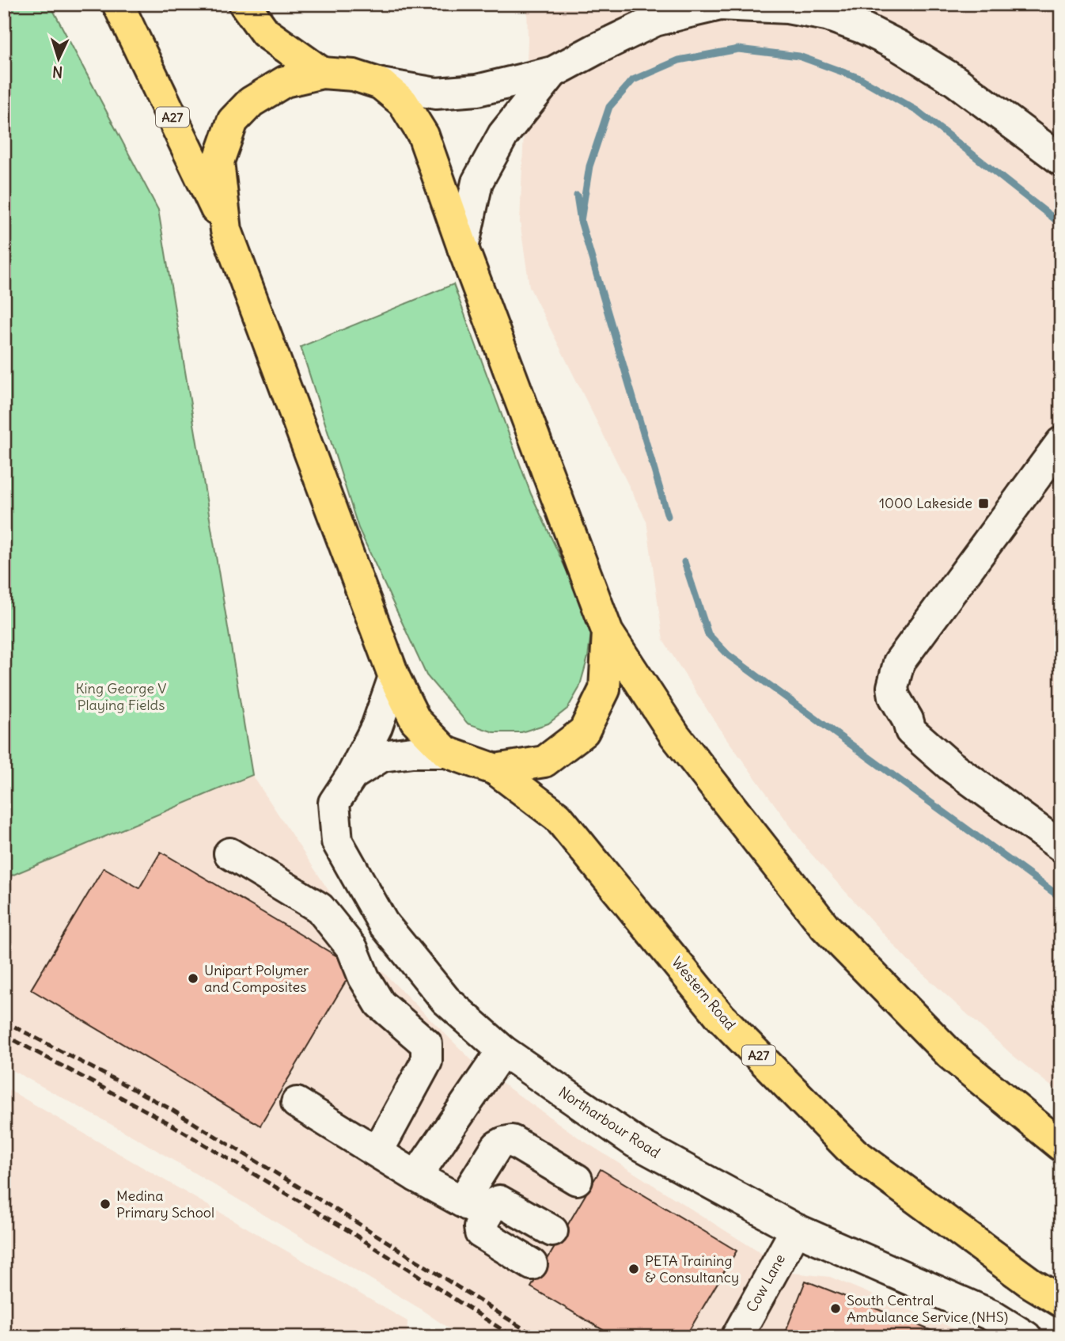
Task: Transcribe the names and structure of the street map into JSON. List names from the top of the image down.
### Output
{
  "streets": {
    "main road": ["A27", "Western Road"],
    "street": ["Northarbour Road", "Cow Lane"]
  },
  "crossings": [
    ["Northarbour Road", "Cow Lane"]
  ],
  "parks": ["King George V Playing Fields"],
  "places": {
    "transit": ["1000 Lakeside"],
    "other": [
      "Unipart Polymer and Composites",
      "Medina Primary School",
      "PETA Training & Consultancy",
      "South Central Ambulance Service (NHS)"
    ]
  },
  "north": "bottom"
}
